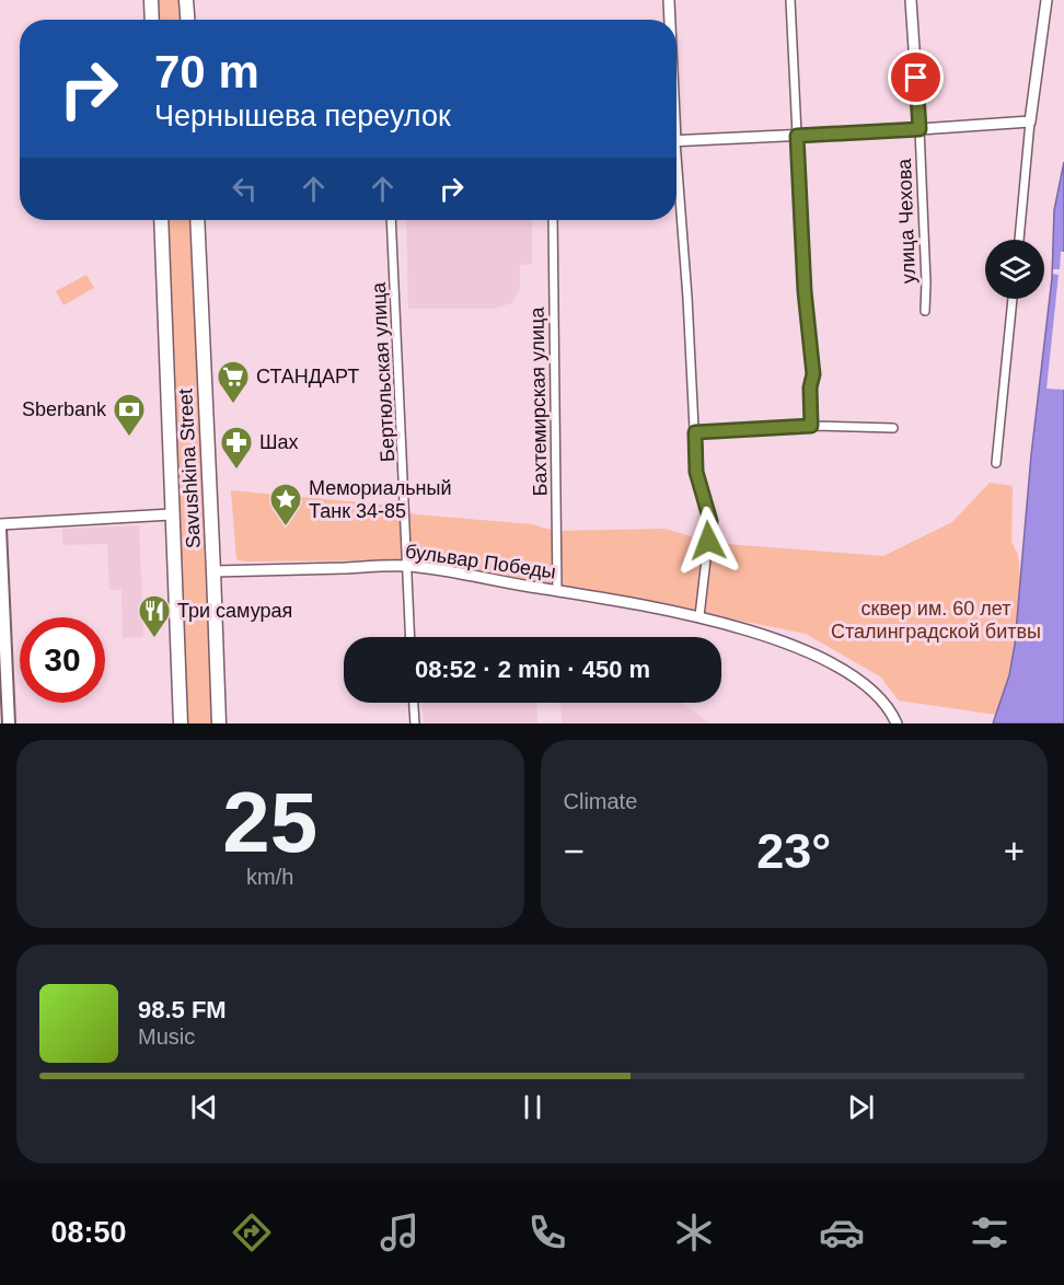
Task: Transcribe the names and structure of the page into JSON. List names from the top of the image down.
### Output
{
  "streets": {
    "highway": ["Savushkina Street"],
    "street": [
      "улица Чехова",
      "Бертюльская улица",
      "Бахтемирская улица",
      "бульвар Победы"
    ]
  },
  "crossings": [
    ["Бертюльская улица", "бульвар Победы"],
    ["Бахтемирская улица", "бульвар Победы"],
    ["Savushkina Street", "бульвар Победы"]
  ],
  "parks": ["сквер им. 60 лет Сталинградской битвы"],
  "places": {
    "supermarket": ["СТАНДАРТ"],
    "bank": ["Sberbank"],
    "pharmacy": ["Шах"],
    "place": ["Мемориальный Танк 34-85"],
    "restaurant": ["Три самурая"]
  },
  "page": {
    "turn": ["70 m", "Чернышева переулок"],
    "limit": "30",
    "trip": "08:52 · 2 min · 450 m",
    "tile": [
      ["25", "km/h"],
      "Climate"
    ],
    "heat": ["−", "23°", "+"],
    "song": ["98.5 FM", "Music"],
    "tabs": "08:50"
  }
}
